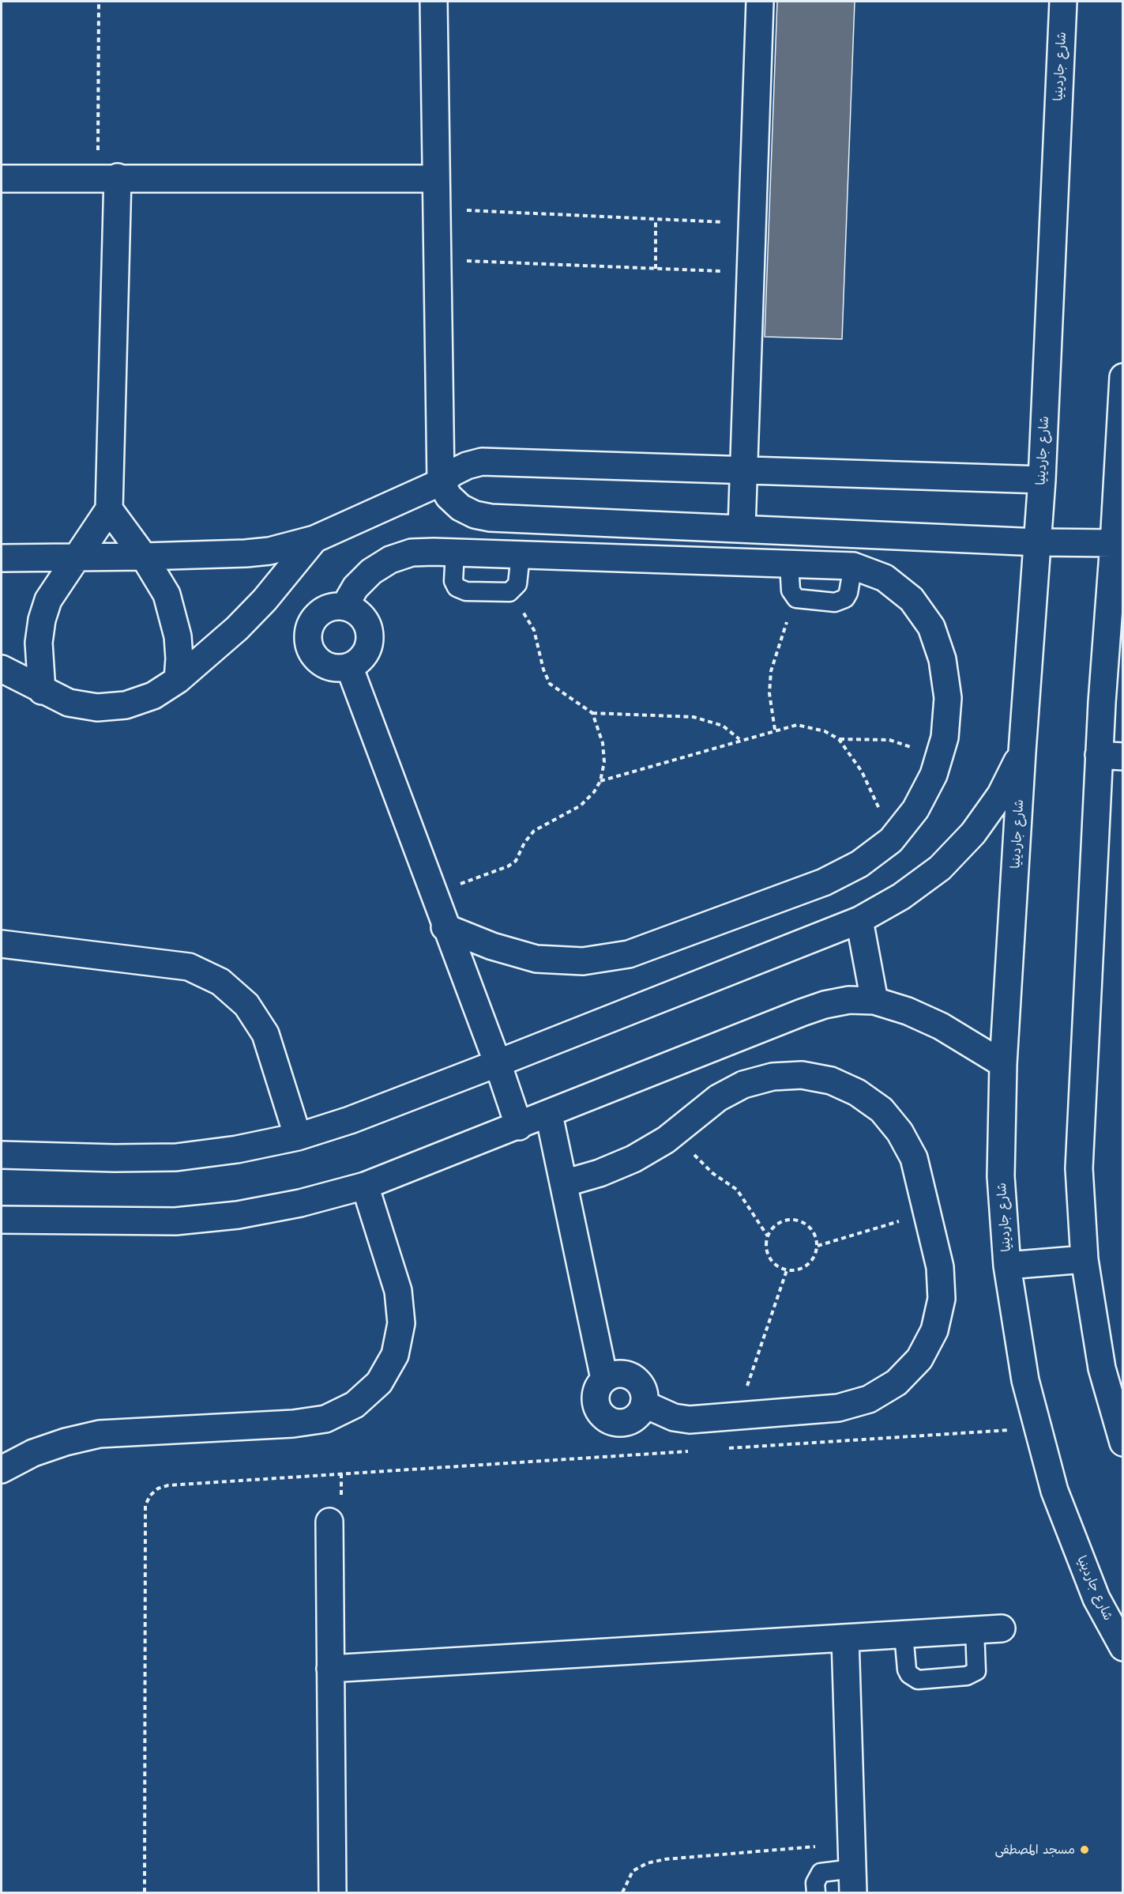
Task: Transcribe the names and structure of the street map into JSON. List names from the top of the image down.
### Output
{
  "streets": {
    "street": ["شارع جاردينيا"]
  },
  "places": ["مسجد المصطفى"]
}
